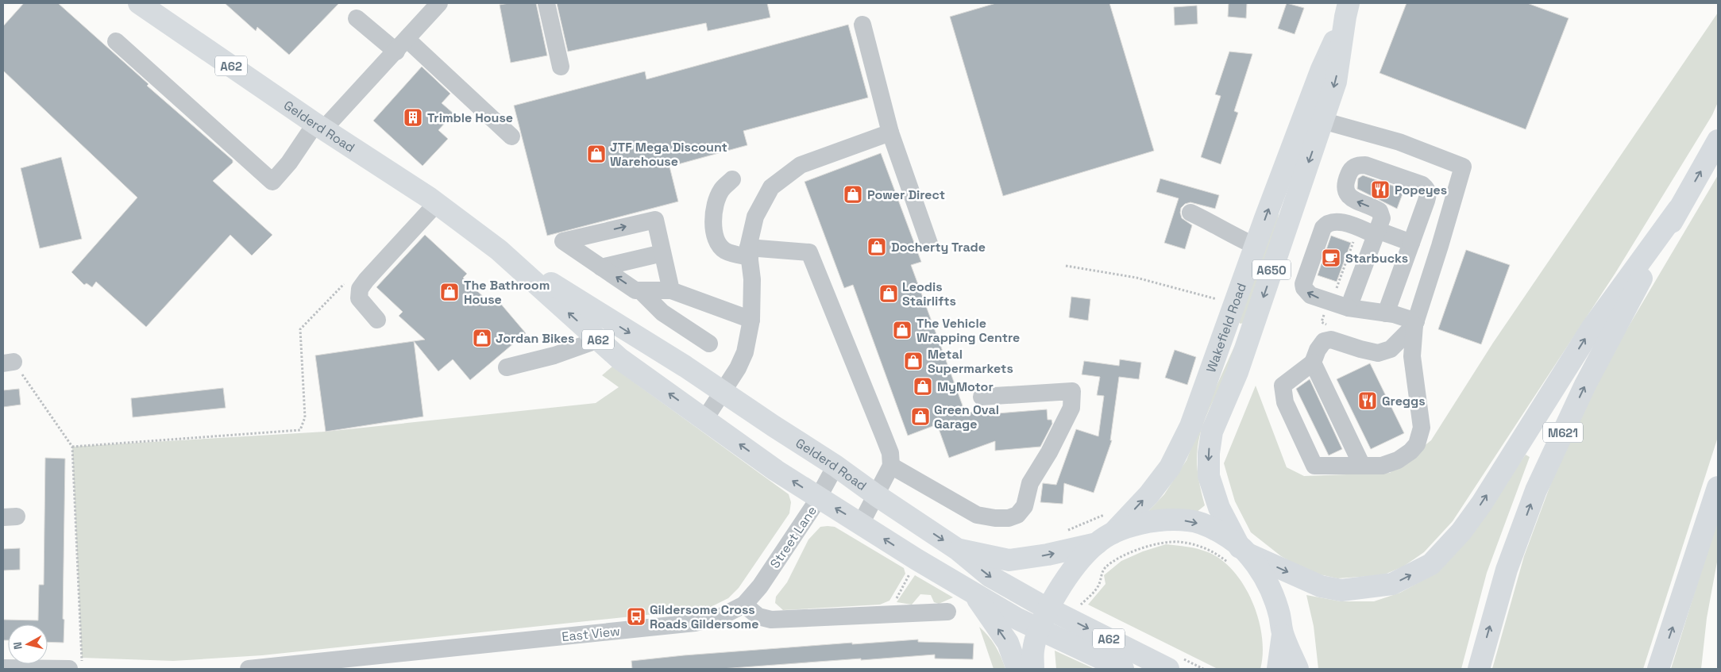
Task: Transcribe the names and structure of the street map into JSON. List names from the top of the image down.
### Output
{
  "streets": {
    "main road": [
      "A62",
      "Gelderd Road",
      "A650",
      "Wakefield Road",
      "M621"
    ],
    "street": ["Street Lane", "East View"]
  },
  "crossings": [
    ["Gelderd Road", "Wakefield Road"],
    ["Gelderd Road", "Street Lane"],
    ["Wakefield Road", "M621"],
    ["Street Lane", "East View"]
  ],
  "places": {
    "building": ["Trimble House"],
    "shop": [
      "JTF Mega Discount Warehouse",
      "Power Direct",
      "Docherty Trade",
      "The Bathroom House",
      "Leodis Stairlifts",
      "The Vehicle Wrapping Centre",
      "Jordan Bikes",
      "Metal Supermarkets",
      "MyMotor",
      "Green Oval Garage"
    ],
    "restaurant": ["Popeyes", "Greggs"],
    "cafe": ["Starbucks"],
    "bus stop": ["Gildersome Cross Roads Gildersome"]
  },
  "north": "left"
}
